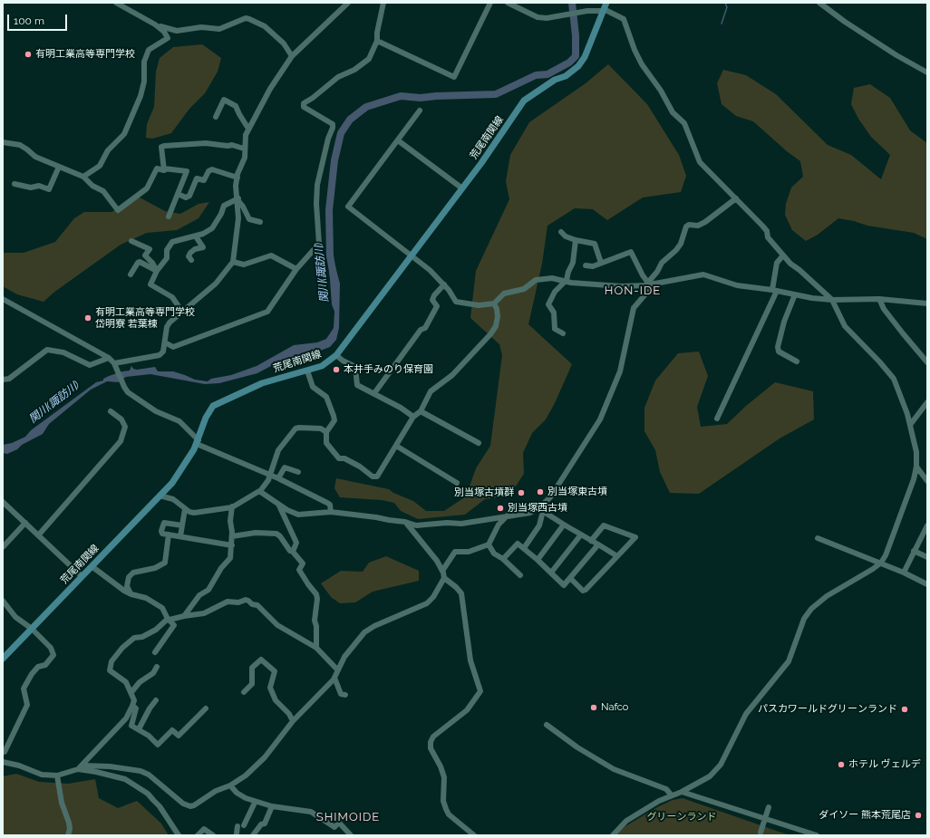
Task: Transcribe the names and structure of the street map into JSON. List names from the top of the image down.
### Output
{
  "streets": {
    "main road": ["荒尾南関線"]
  },
  "districts": ["HON-IDE", "SHIMOIDE"],
  "water": ["関川(諏訪川)"],
  "parks": ["グリーンランド"],
  "places": [
    "有明工業高等専門学校",
    "有明工業高等専門学校 岱明寮 若葉棟",
    "本井手みのり保育園",
    "別当塚東古墳",
    "別当塚古墳群",
    "別当塚西古墳",
    "Nafco",
    "パスカワールドグリーンランド",
    "ホテル ヴェルデ",
    "ダイソー 熊本荒尾店"
  ],
  "scale_bar": "100 m"
}
